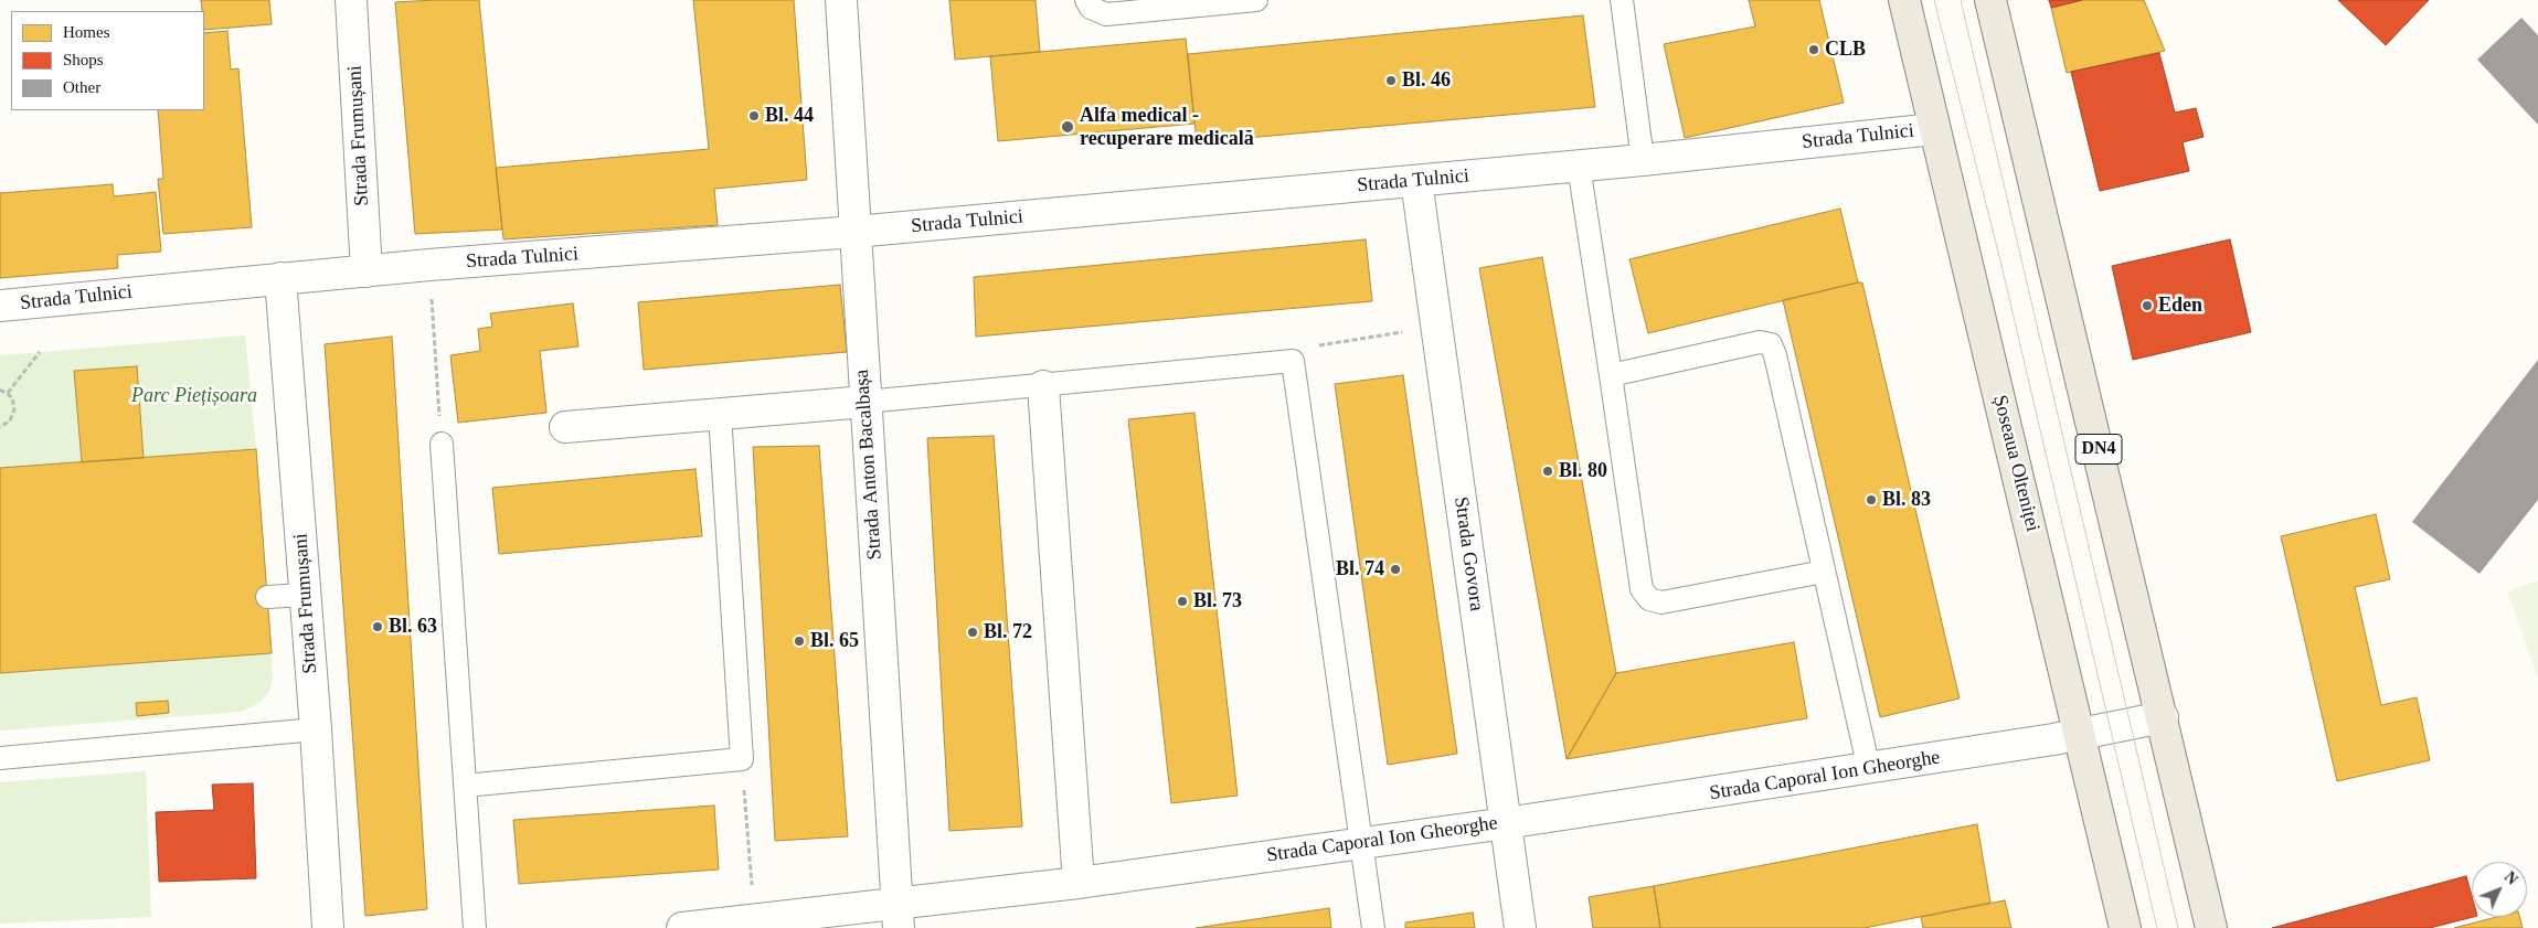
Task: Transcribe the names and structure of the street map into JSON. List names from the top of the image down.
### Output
{
  "streets": {
    "main road": ["DN4", "Șoseaua Olteniței"],
    "street": [
      "Strada Frumușani",
      "Strada Tulnici",
      "Strada Anton Bacalbașa",
      "Strada Govora",
      "Strada Caporal Ion Gheorghe"
    ]
  },
  "crossings": [
    ["Strada Frumușani", "Strada Tulnici"],
    ["Strada Tulnici", "Șoseaua Olteniței"],
    ["Strada Tulnici", "Strada Anton Bacalbașa"],
    ["Strada Tulnici", "Strada Govora"],
    ["DN4", "Strada Caporal Ion Gheorghe"],
    ["Șoseaua Olteniței", "Strada Caporal Ion Gheorghe"],
    ["Strada Anton Bacalbașa", "Strada Caporal Ion Gheorghe"],
    ["Strada Govora", "Strada Caporal Ion Gheorghe"]
  ],
  "parks": ["Parc Piețișoara"],
  "places": [
    "CLB",
    "Bl. 46",
    "Bl. 44",
    "Alfa medical - recuperare medicală",
    "Eden",
    "Bl. 80",
    "Bl. 83",
    "Bl. 74",
    "Bl. 73",
    "Bl. 63",
    "Bl. 72",
    "Bl. 65"
  ],
  "legend": ["Homes", "Shops", "Other"],
  "north": "top right"
}
